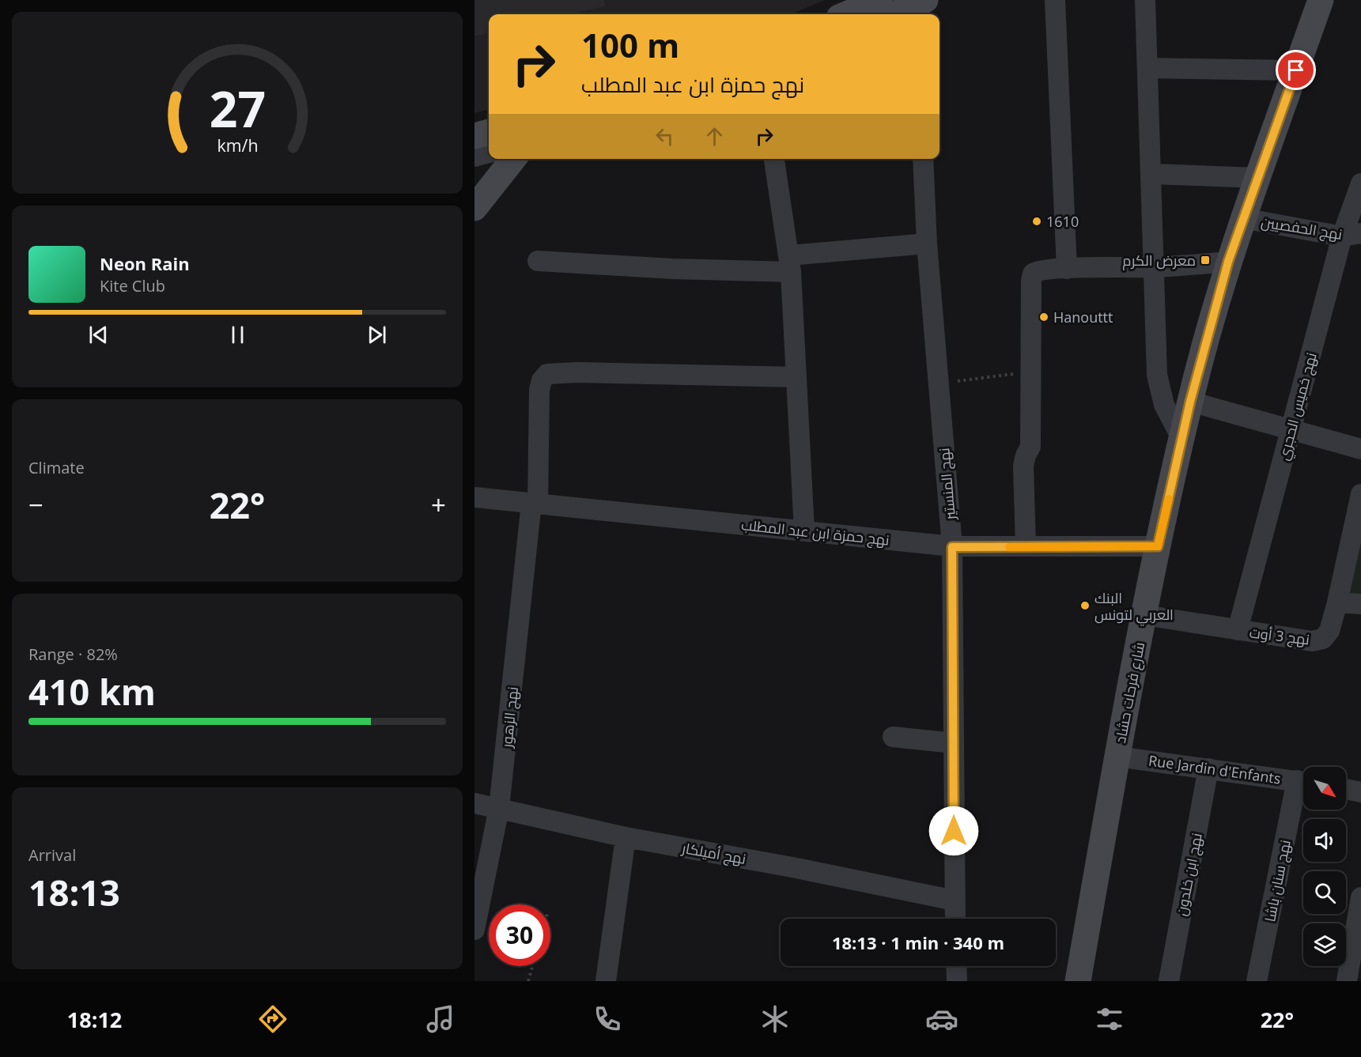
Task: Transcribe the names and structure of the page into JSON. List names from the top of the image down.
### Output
{
  "streets": {
    "street": [
      "نهج الحفصيين",
      "نهج خميس الحجري",
      "نهج المنستير",
      "نهج حمزة ابن عبد المطلب",
      "نهج 3 أوت",
      "شارع فرحات حشاد",
      "نهج الزهور",
      "Rue Jardin d'Enfants",
      "نهج أميلكار",
      "نهج ابن خلدون",
      "نهج سنان باشا"
    ]
  },
  "crossings": [
    ["نهج الحفصيين", "نهج خميس الحجري"],
    ["نهج الحفصيين", "شارع فرحات حشاد"],
    ["نهج خميس الحجري", "نهج 3 أوت"],
    ["نهج المنستير", "نهج حمزة ابن عبد المطلب"],
    ["نهج المنستير", "نهج أميلكار"],
    ["نهج حمزة ابن عبد المطلب", "شارع فرحات حشاد"],
    ["نهج حمزة ابن عبد المطلب", "نهج الزهور"],
    ["نهج 3 أوت", "شارع فرحات حشاد"],
    ["شارع فرحات حشاد", "Rue Jardin d'Enfants"],
    ["نهج الزهور", "نهج أميلكار"],
    ["Rue Jardin d'Enfants", "نهج ابن خلدون"]
  ],
  "places": {
    "other": ["1610", "Hanouttt", "البنك العربي لتونس"],
    "transit": ["معرض الكرم"]
  },
  "north": "bottom right",
  "page": {
    "turn": ["100 m", "نهج حمزة ابن عبد المطلب"],
    "song": ["Neon Rain", "Kite Club"],
    "tile": [
      "Climate",
      ["Range · 82%", "410 km"],
      ["Arrival", "18:13"]
    ],
    "heat": ["−", "22°", "+"],
    "limit": "30",
    "trip": "18:13 · 1 min · 340 m",
    "tabs": ["18:12", "22°"],
    "gauge": ["27", "km/h"]
  }
}
